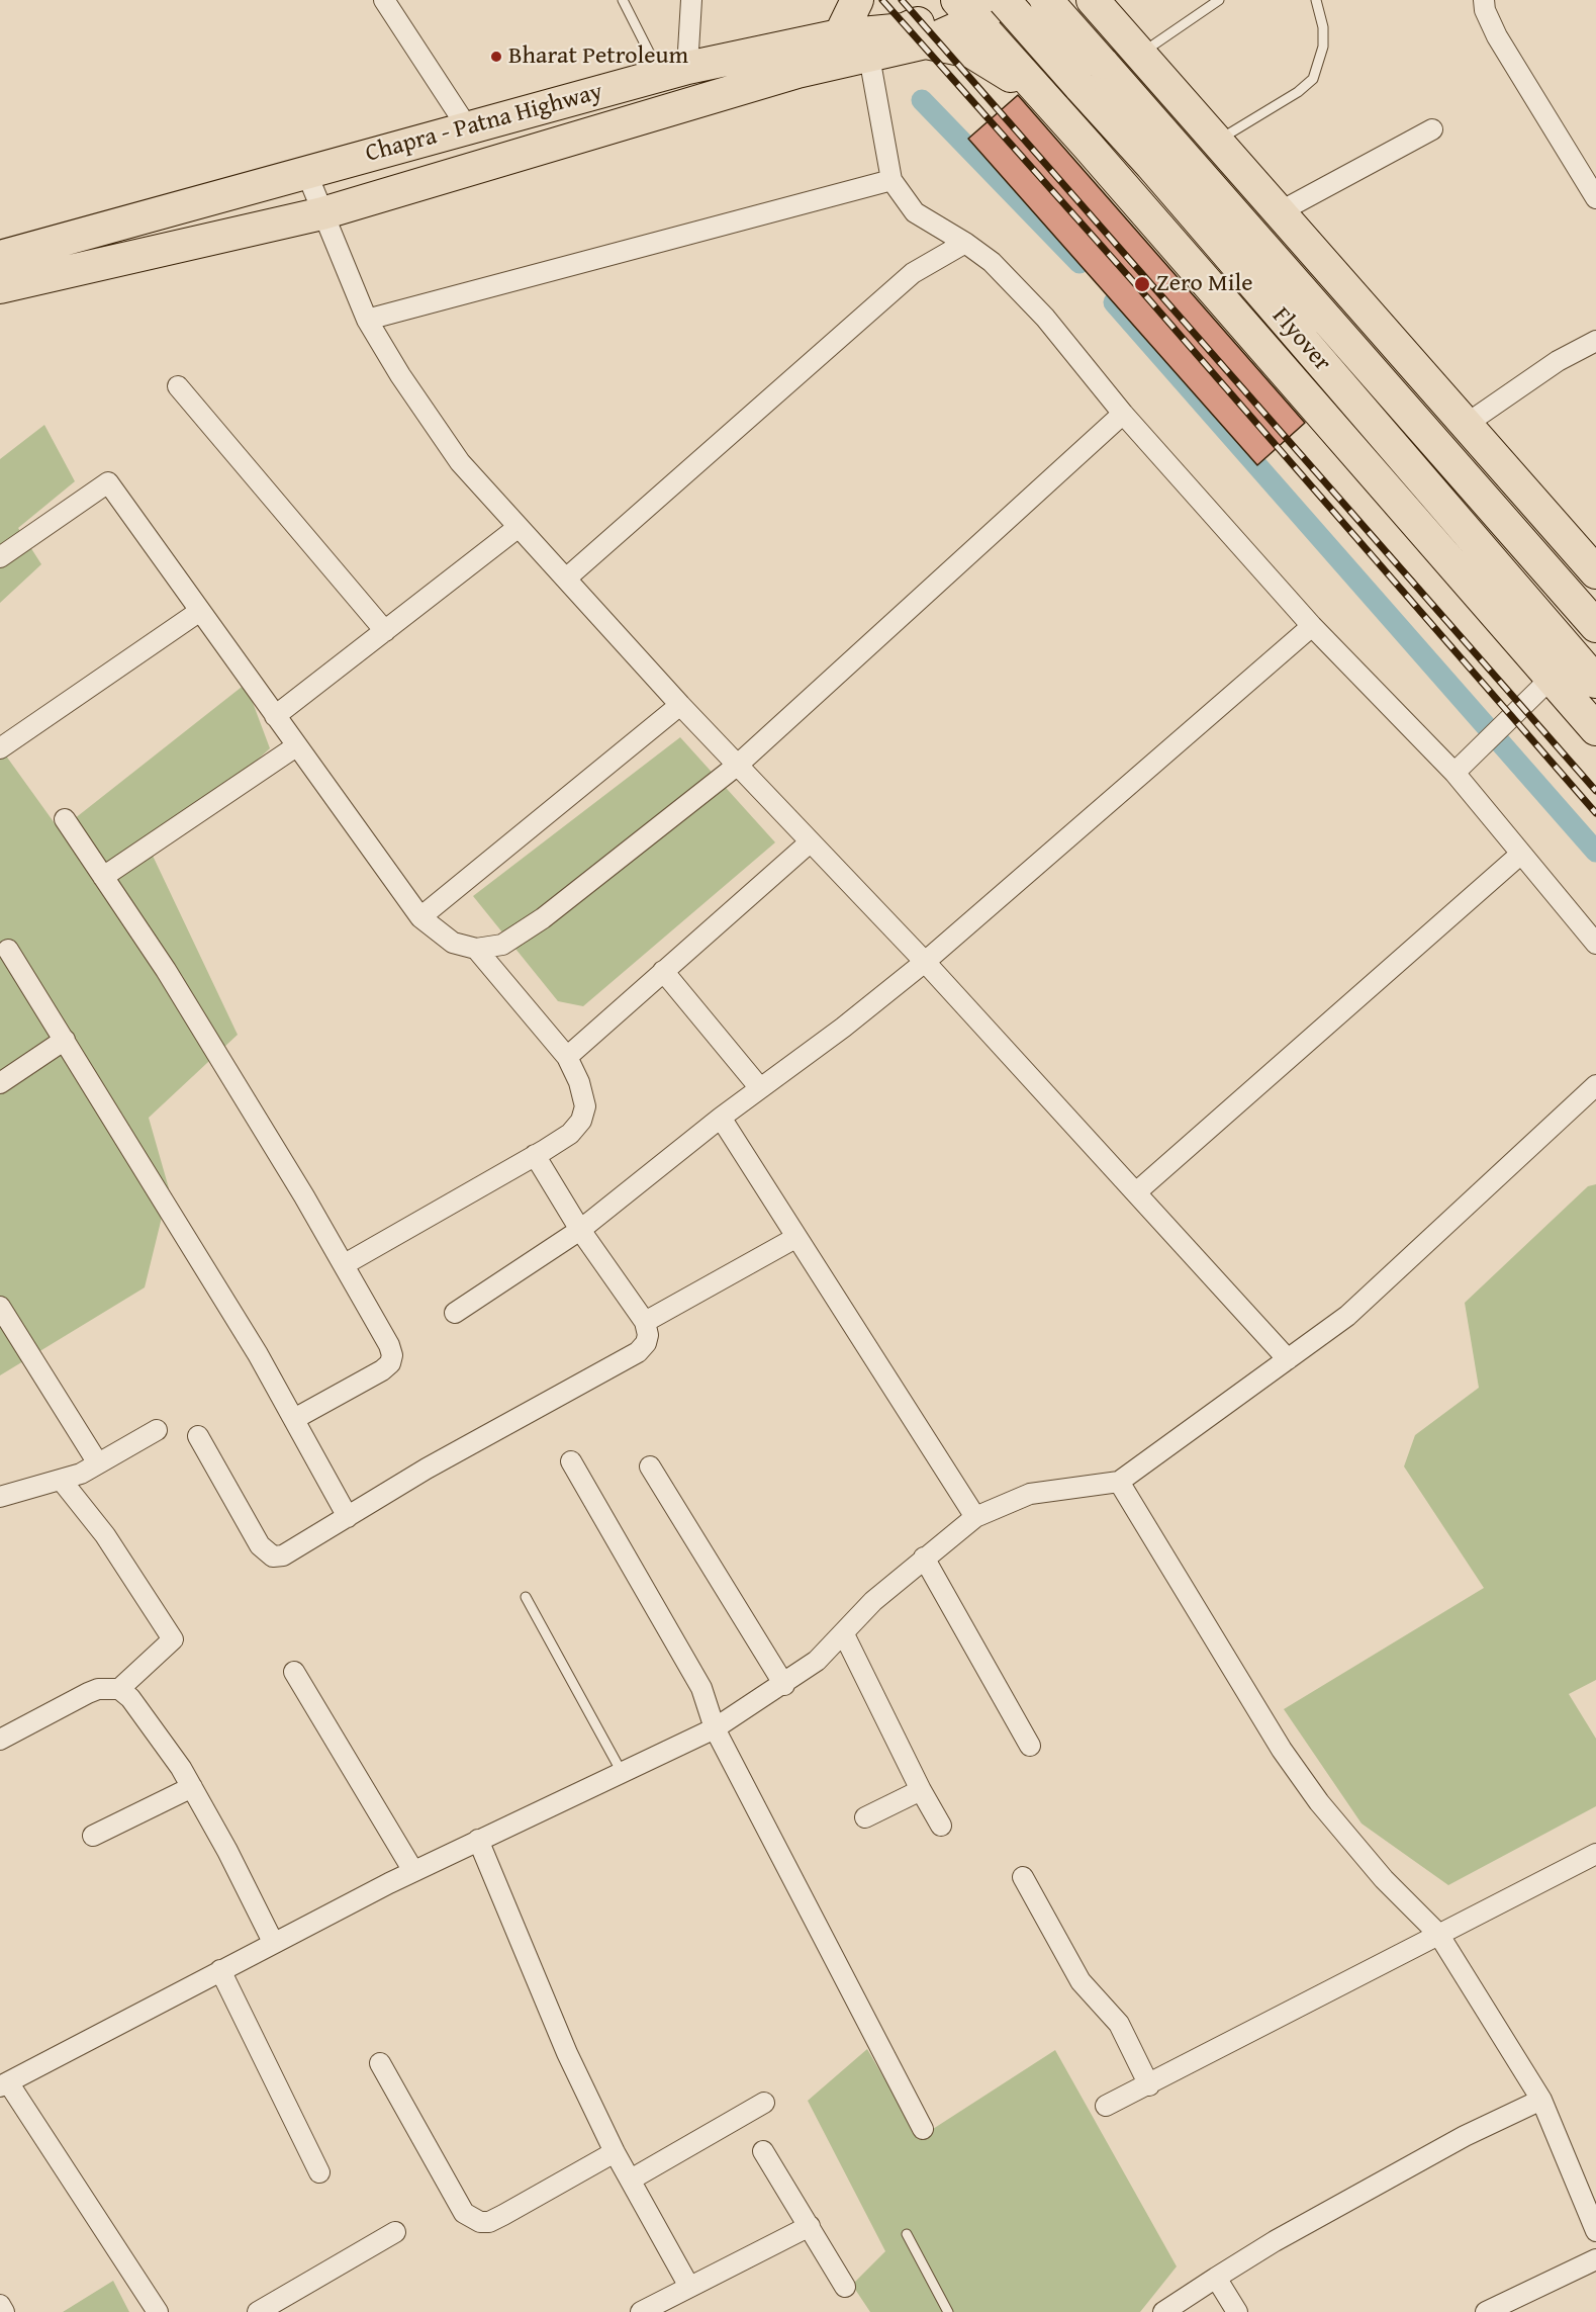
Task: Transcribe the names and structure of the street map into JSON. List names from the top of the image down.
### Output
{
  "streets": {
    "highway": ["Chapra - Patna Highway", "Flyover"]
  },
  "crossings": [
    ["Chapra - Patna Highway", "Flyover"]
  ],
  "places": ["Bharat Petroleum", "Zero Mile"]
}
